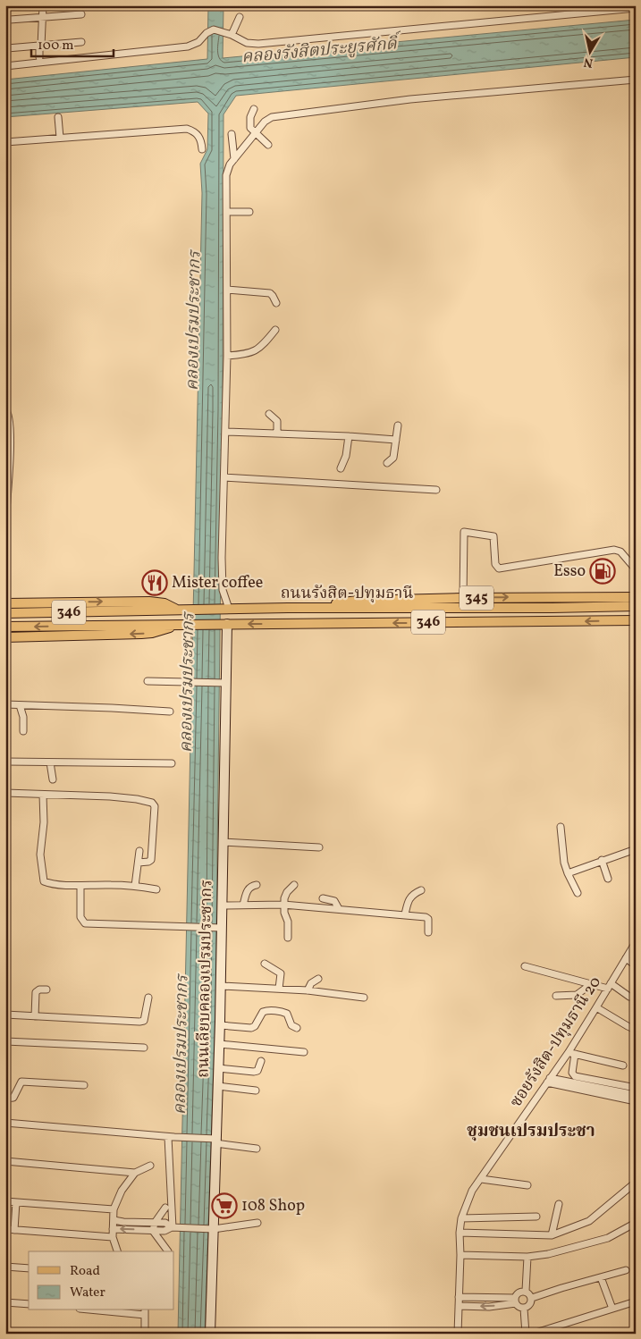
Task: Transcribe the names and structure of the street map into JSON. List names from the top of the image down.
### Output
{
  "streets": {
    "main road": ["ถนนรังสิต-ปทุมธานี", "345", "346"],
    "street": ["ถนนเลียบคลองเปรมประชากร", "ซอยรังสิต-ปทุมธานี 20"]
  },
  "crossings": [
    ["ถนนรังสิต-ปทุมธานี", "345"],
    ["ถนนรังสิต-ปทุมธานี", "ถนนเลียบคลองเปรมประชากร"]
  ],
  "districts": ["ชุมชนเปรมประชา"],
  "water": ["คลองรังสิตประยูรศักดิ์", "คลองเปรมประชากร"],
  "places": {
    "fuel station": ["Esso"],
    "restaurant": ["Mister coffee"],
    "supermarket": ["108 Shop"]
  },
  "legend": ["Road", "Water"],
  "scale_bar": "100 m",
  "north": "bottom"
}
